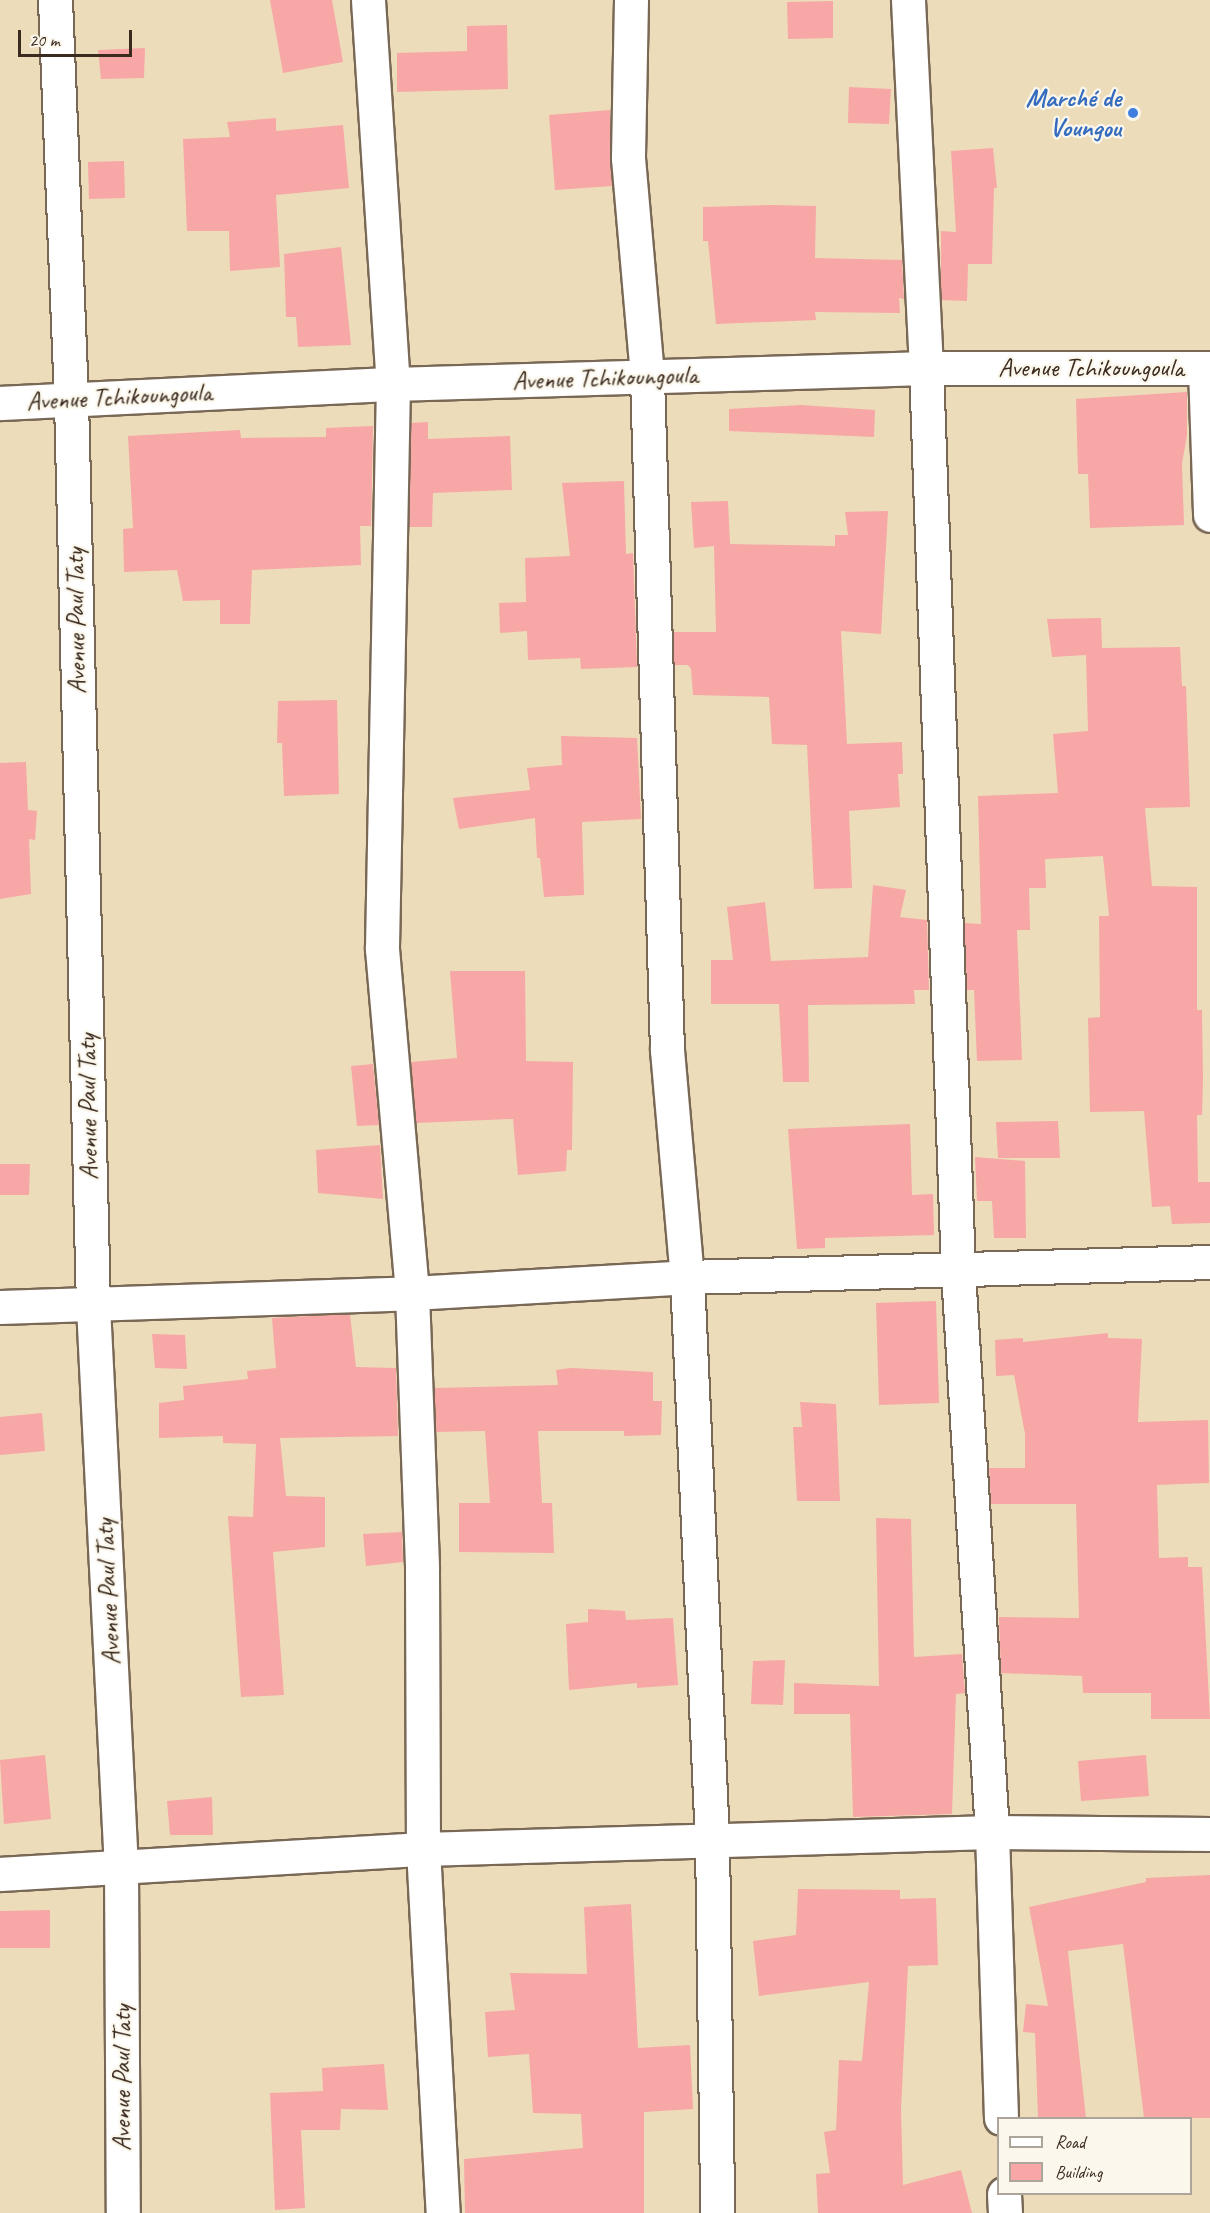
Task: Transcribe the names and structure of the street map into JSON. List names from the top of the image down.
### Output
{
  "streets": {
    "street": ["Avenue Tchikoungoula", "Avenue Paul Taty"]
  },
  "crossings": [
    ["Avenue Tchikoungoula", "Avenue Paul Taty"]
  ],
  "places": ["Marché de Voungou"],
  "legend": ["Road", "Building"],
  "scale_bar": "20 m"
}
